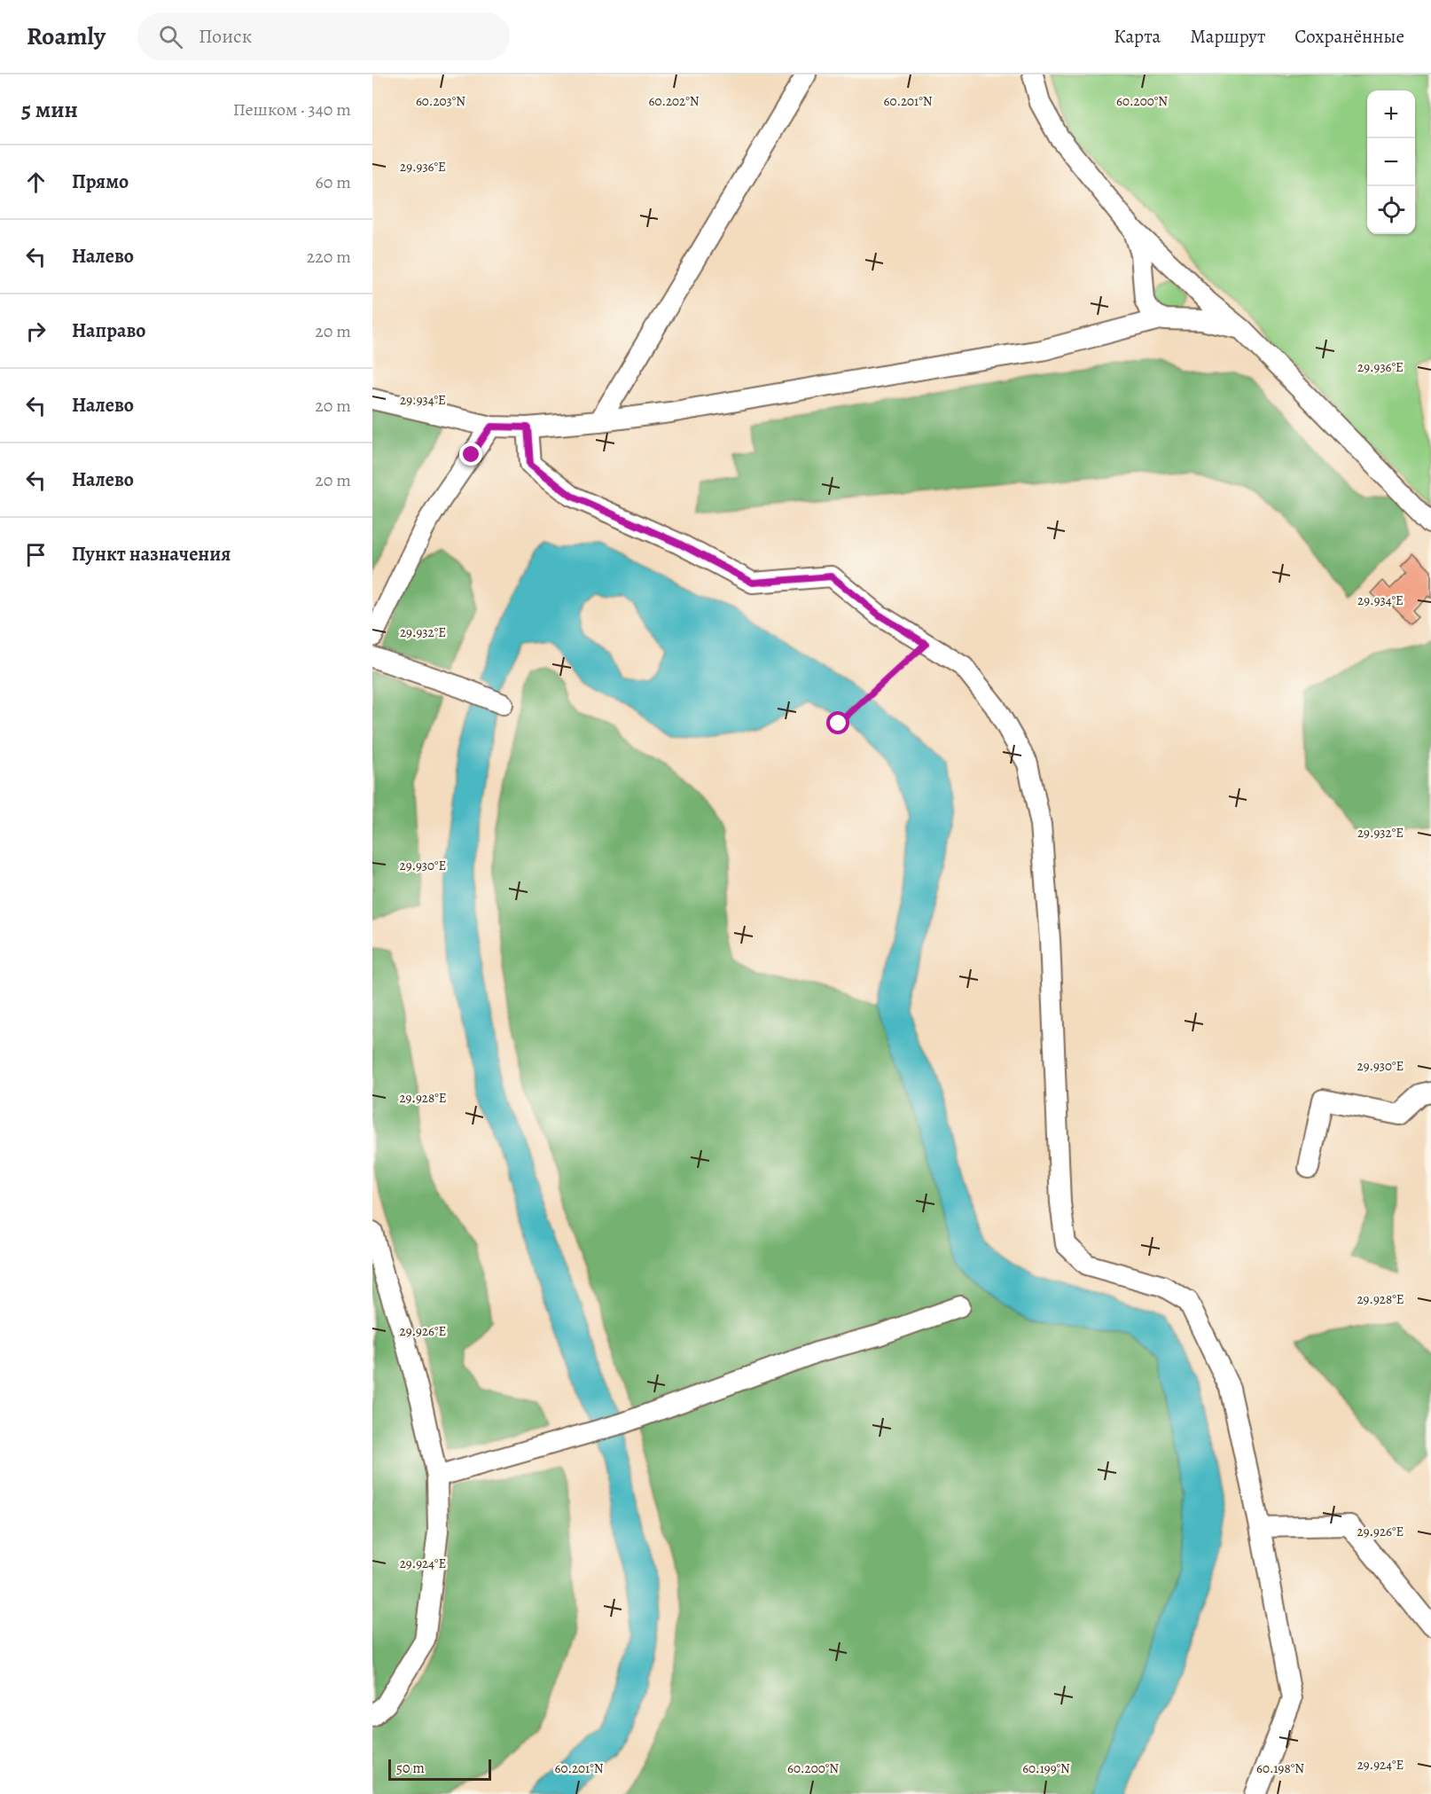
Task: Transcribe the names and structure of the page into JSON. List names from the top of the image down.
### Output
{
  "scale_bar": "50 m",
  "page": {
    "header": "Roamly",
    "search": "Поиск",
    "nav": ["Карта", "Маршрут", "Сохранённые"],
    "heading": ["5 мин", "Пешком · 340 m"],
    "map_buttons": ["+", "−"],
    "list": [
      ["Прямо", "60 m"],
      ["Налево", "220 m"],
      ["Направо", "20 m"],
      ["Налево", "20 m"],
      ["Налево", "20 m"],
      "Пункт назначения"
    ],
    "scale": "50 m"
  },
  "coordinates": [
    "60.203°N",
    "60.202°N",
    "60.201°N",
    "60.200°N",
    "29.936°E",
    "29.934°E",
    "29.932°E",
    "29.930°E",
    "29.928°E",
    "29.926°E",
    "29.924°E",
    "60.199°N",
    "60.198°N"
  ]
}
